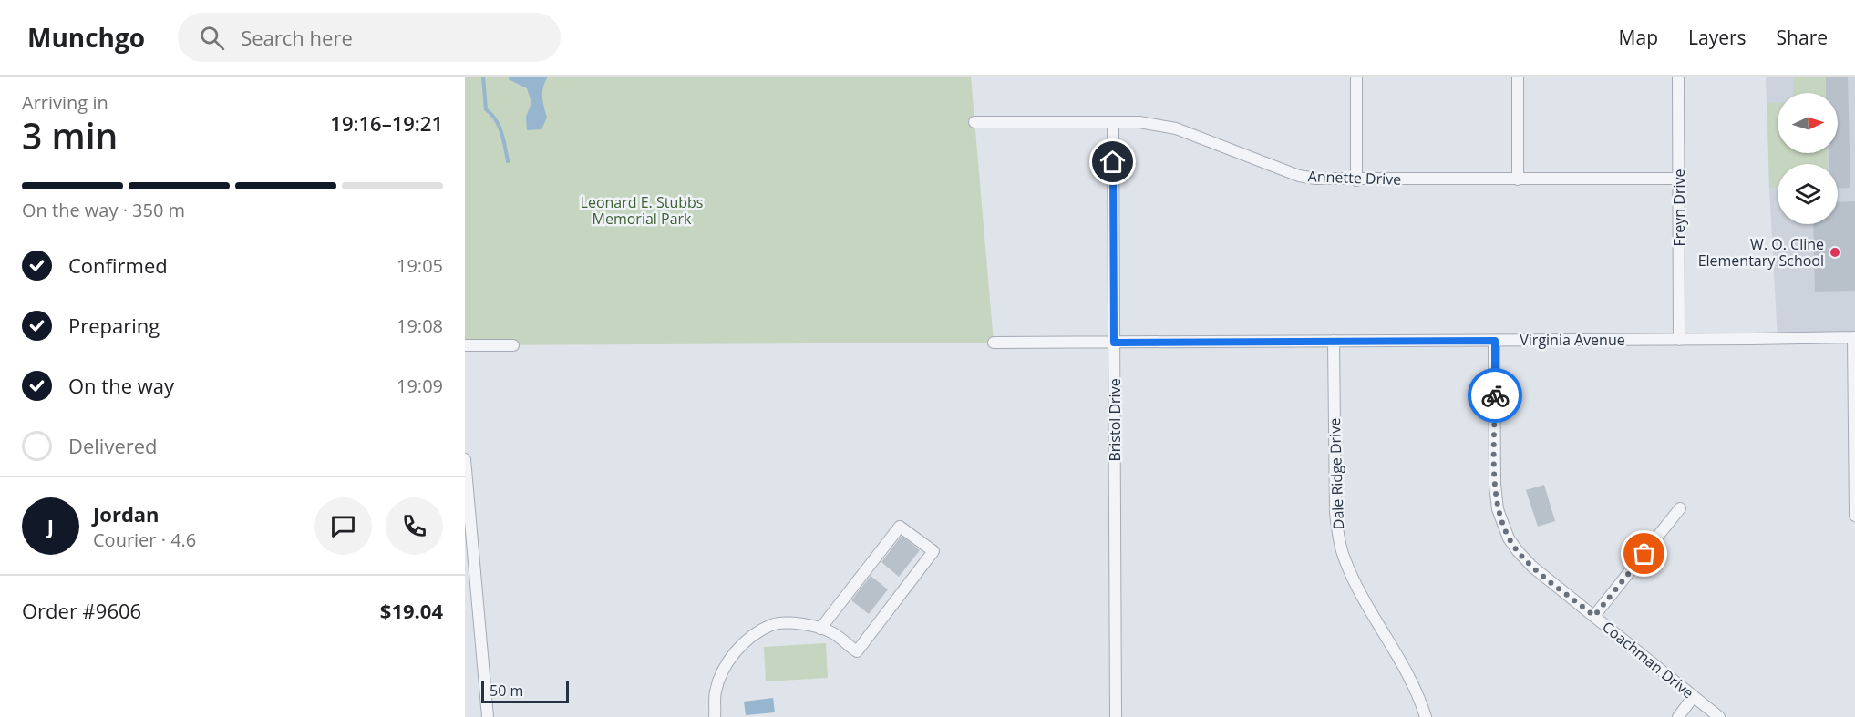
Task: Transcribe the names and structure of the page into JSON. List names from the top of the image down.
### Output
{
  "streets": {
    "street": [
      "Annette Drive",
      "Freyn Drive",
      "Virginia Avenue",
      "Bristol Drive",
      "Dale Ridge Drive",
      "Coachman Drive"
    ]
  },
  "crossings": [
    ["Annette Drive", "Freyn Drive"],
    ["Annette Drive", "Bristol Drive"],
    ["Freyn Drive", "Virginia Avenue"],
    ["Virginia Avenue", "Bristol Drive"],
    ["Virginia Avenue", "Dale Ridge Drive"],
    ["Virginia Avenue", "Coachman Drive"]
  ],
  "parks": ["Leonard E. Stubbs Memorial Park"],
  "places": ["W. O. Cline Elementary School"],
  "scale_bar": "50 m",
  "north": "right",
  "page": {
    "header": "Munchgo",
    "search": "Search here",
    "nav": ["Map", "Layers", "Share"],
    "heading": ["3 min", "Arriving in", "19:16–19:21"],
    "panel": [
      "Jordan",
      "Courier · 4.6",
      "Order #9606",
      "$19.04"
    ],
    "bar": "On the way · 350 m",
    "list": [
      ["Confirmed", "19:05"],
      ["Preparing", "19:08"],
      ["On the way", "19:09"],
      "Delivered"
    ],
    "round": "J",
    "scale": "50 m"
  }
}
